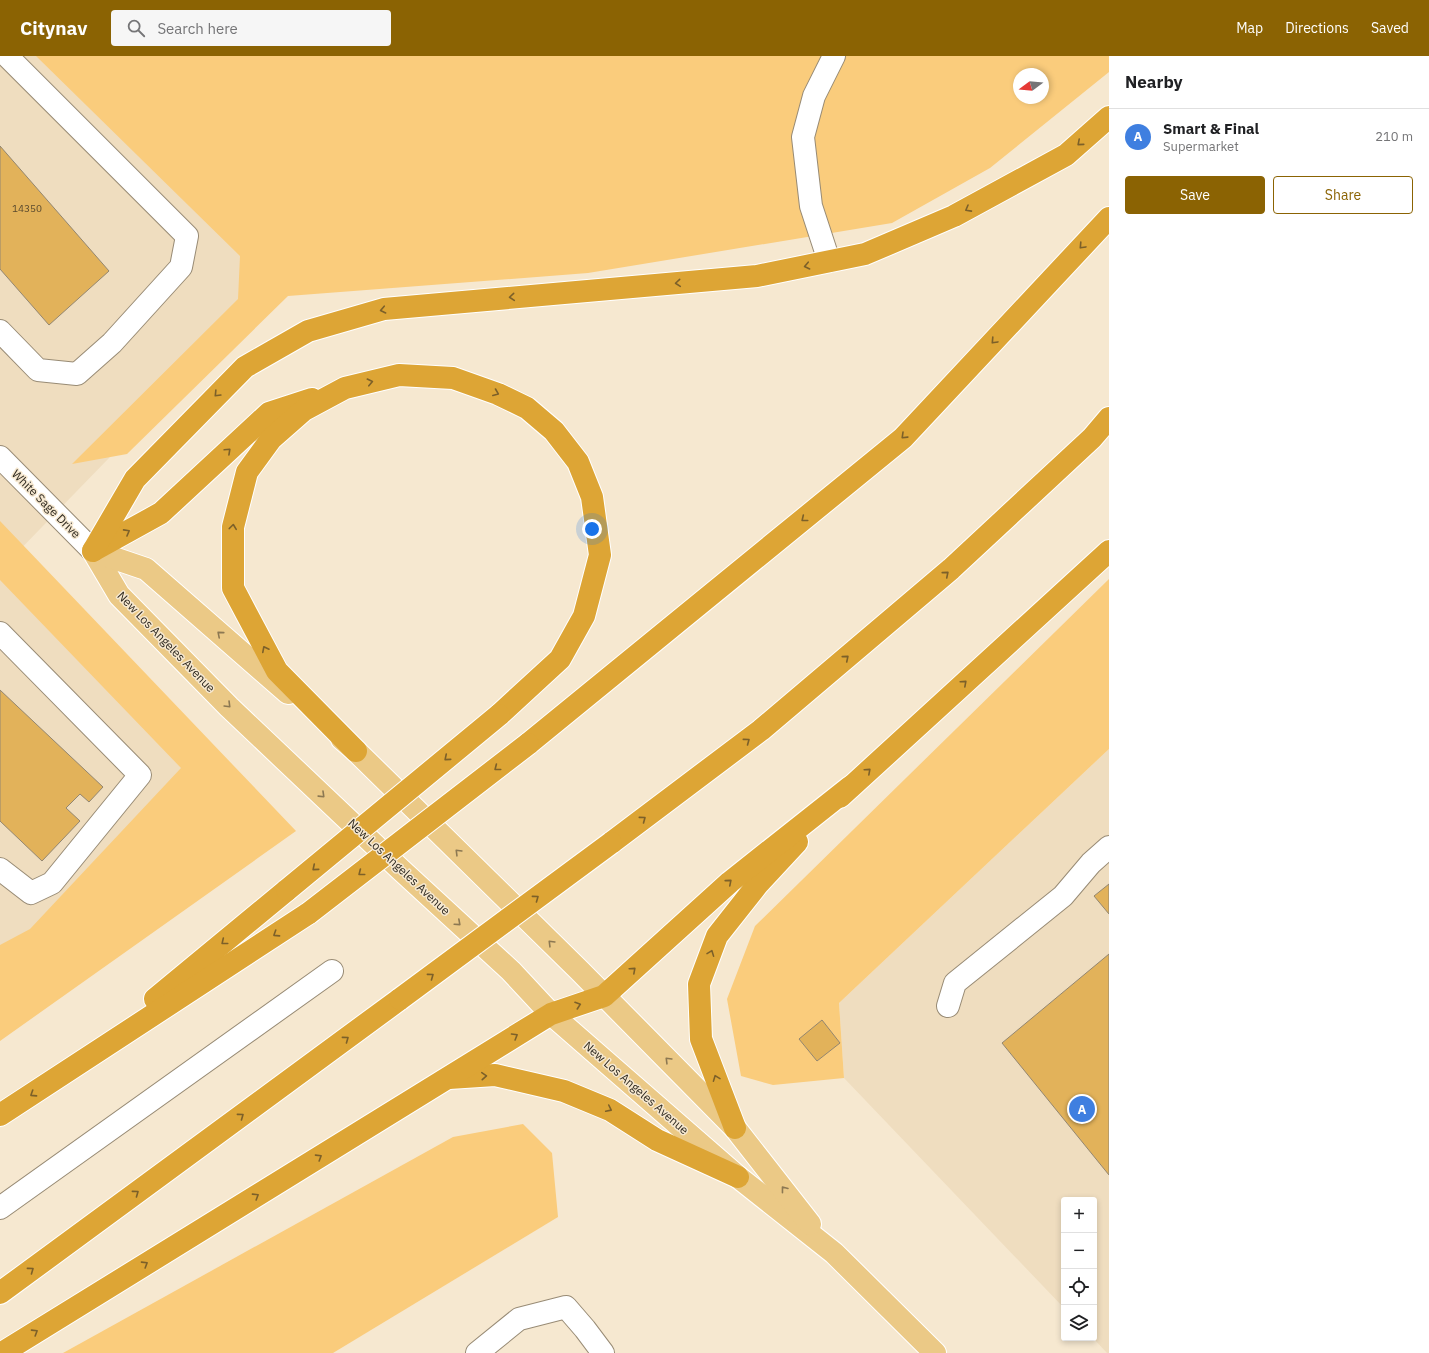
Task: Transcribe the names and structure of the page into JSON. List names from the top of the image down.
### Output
{
  "streets": {
    "main road": ["New Los Angeles Avenue"],
    "street": ["White Sage Drive"]
  },
  "crossings": [
    ["White Sage Drive", "New Los Angeles Avenue"]
  ],
  "house_numbers": ["14350"],
  "north": "left",
  "page": {
    "header": "Citynav",
    "search": "Search here",
    "nav": ["Map", "Directions", "Saved"],
    "heading": "Nearby",
    "list": [
      {
        "mark": "A",
        "name": "Smart & Final",
        "note": "Supermarket",
        "value": "210 m"
      }
    ],
    "buttons": ["Save", "Share"],
    "pins": "A",
    "map_buttons": ["+", "−"]
  }
}
